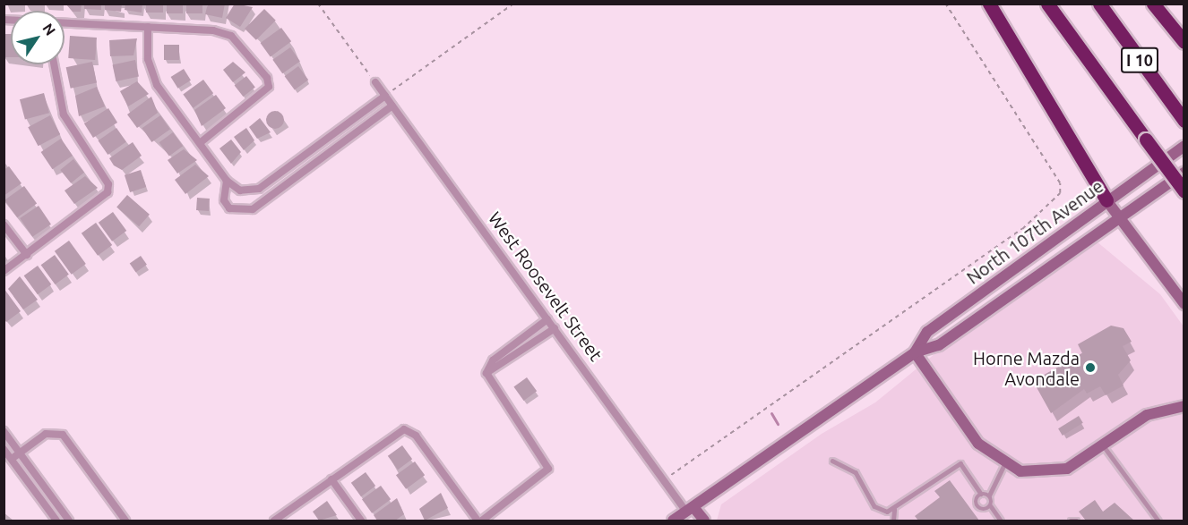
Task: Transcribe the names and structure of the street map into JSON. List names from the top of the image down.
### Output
{
  "streets": {
    "highway": ["I 10"],
    "main road": ["North 107th Avenue", "West Roosevelt Street"]
  },
  "crossings": [
    ["North 107th Avenue", "West Roosevelt Street"]
  ],
  "places": ["Horne Mazda Avondale"],
  "north": "top right"
}
